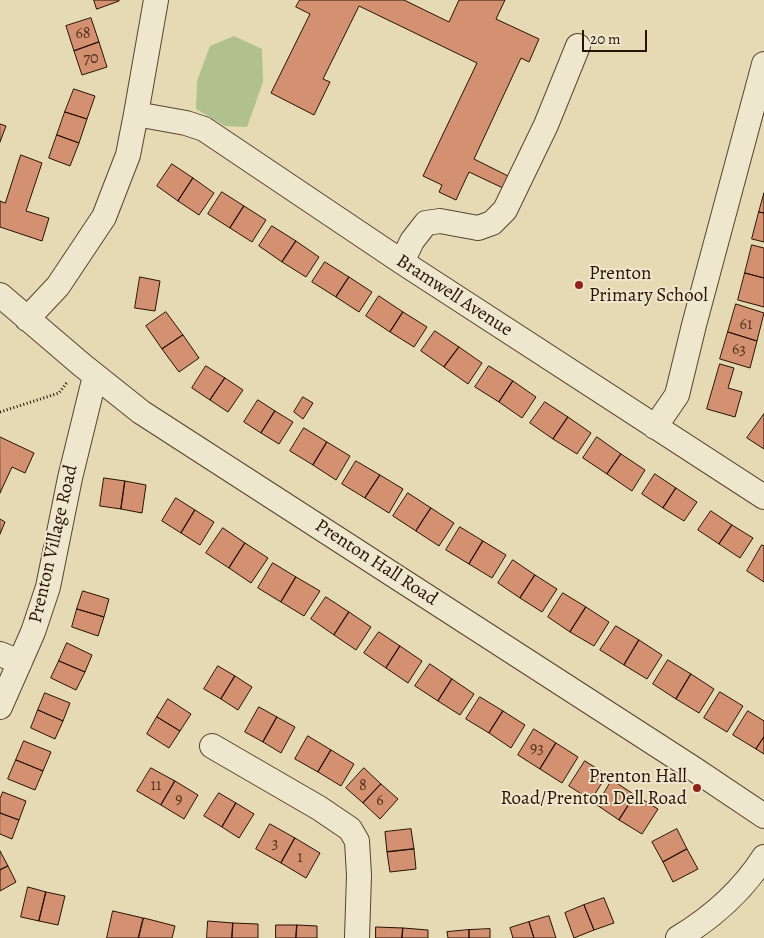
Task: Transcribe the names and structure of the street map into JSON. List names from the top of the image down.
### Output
{
  "streets": {
    "street": ["Bramwell Avenue", "Prenton Village Road", "Prenton Hall Road"]
  },
  "crossings": [
    ["Prenton Village Road", "Prenton Hall Road"]
  ],
  "places": ["Prenton Primary School", "Prenton Hall Road/Prenton Dell Road"],
  "house_numbers": [
    "68",
    "70",
    "61",
    "63",
    "93",
    "11",
    "8",
    "9",
    "6",
    "3",
    "1"
  ],
  "scale_bar": "20 m"
}
